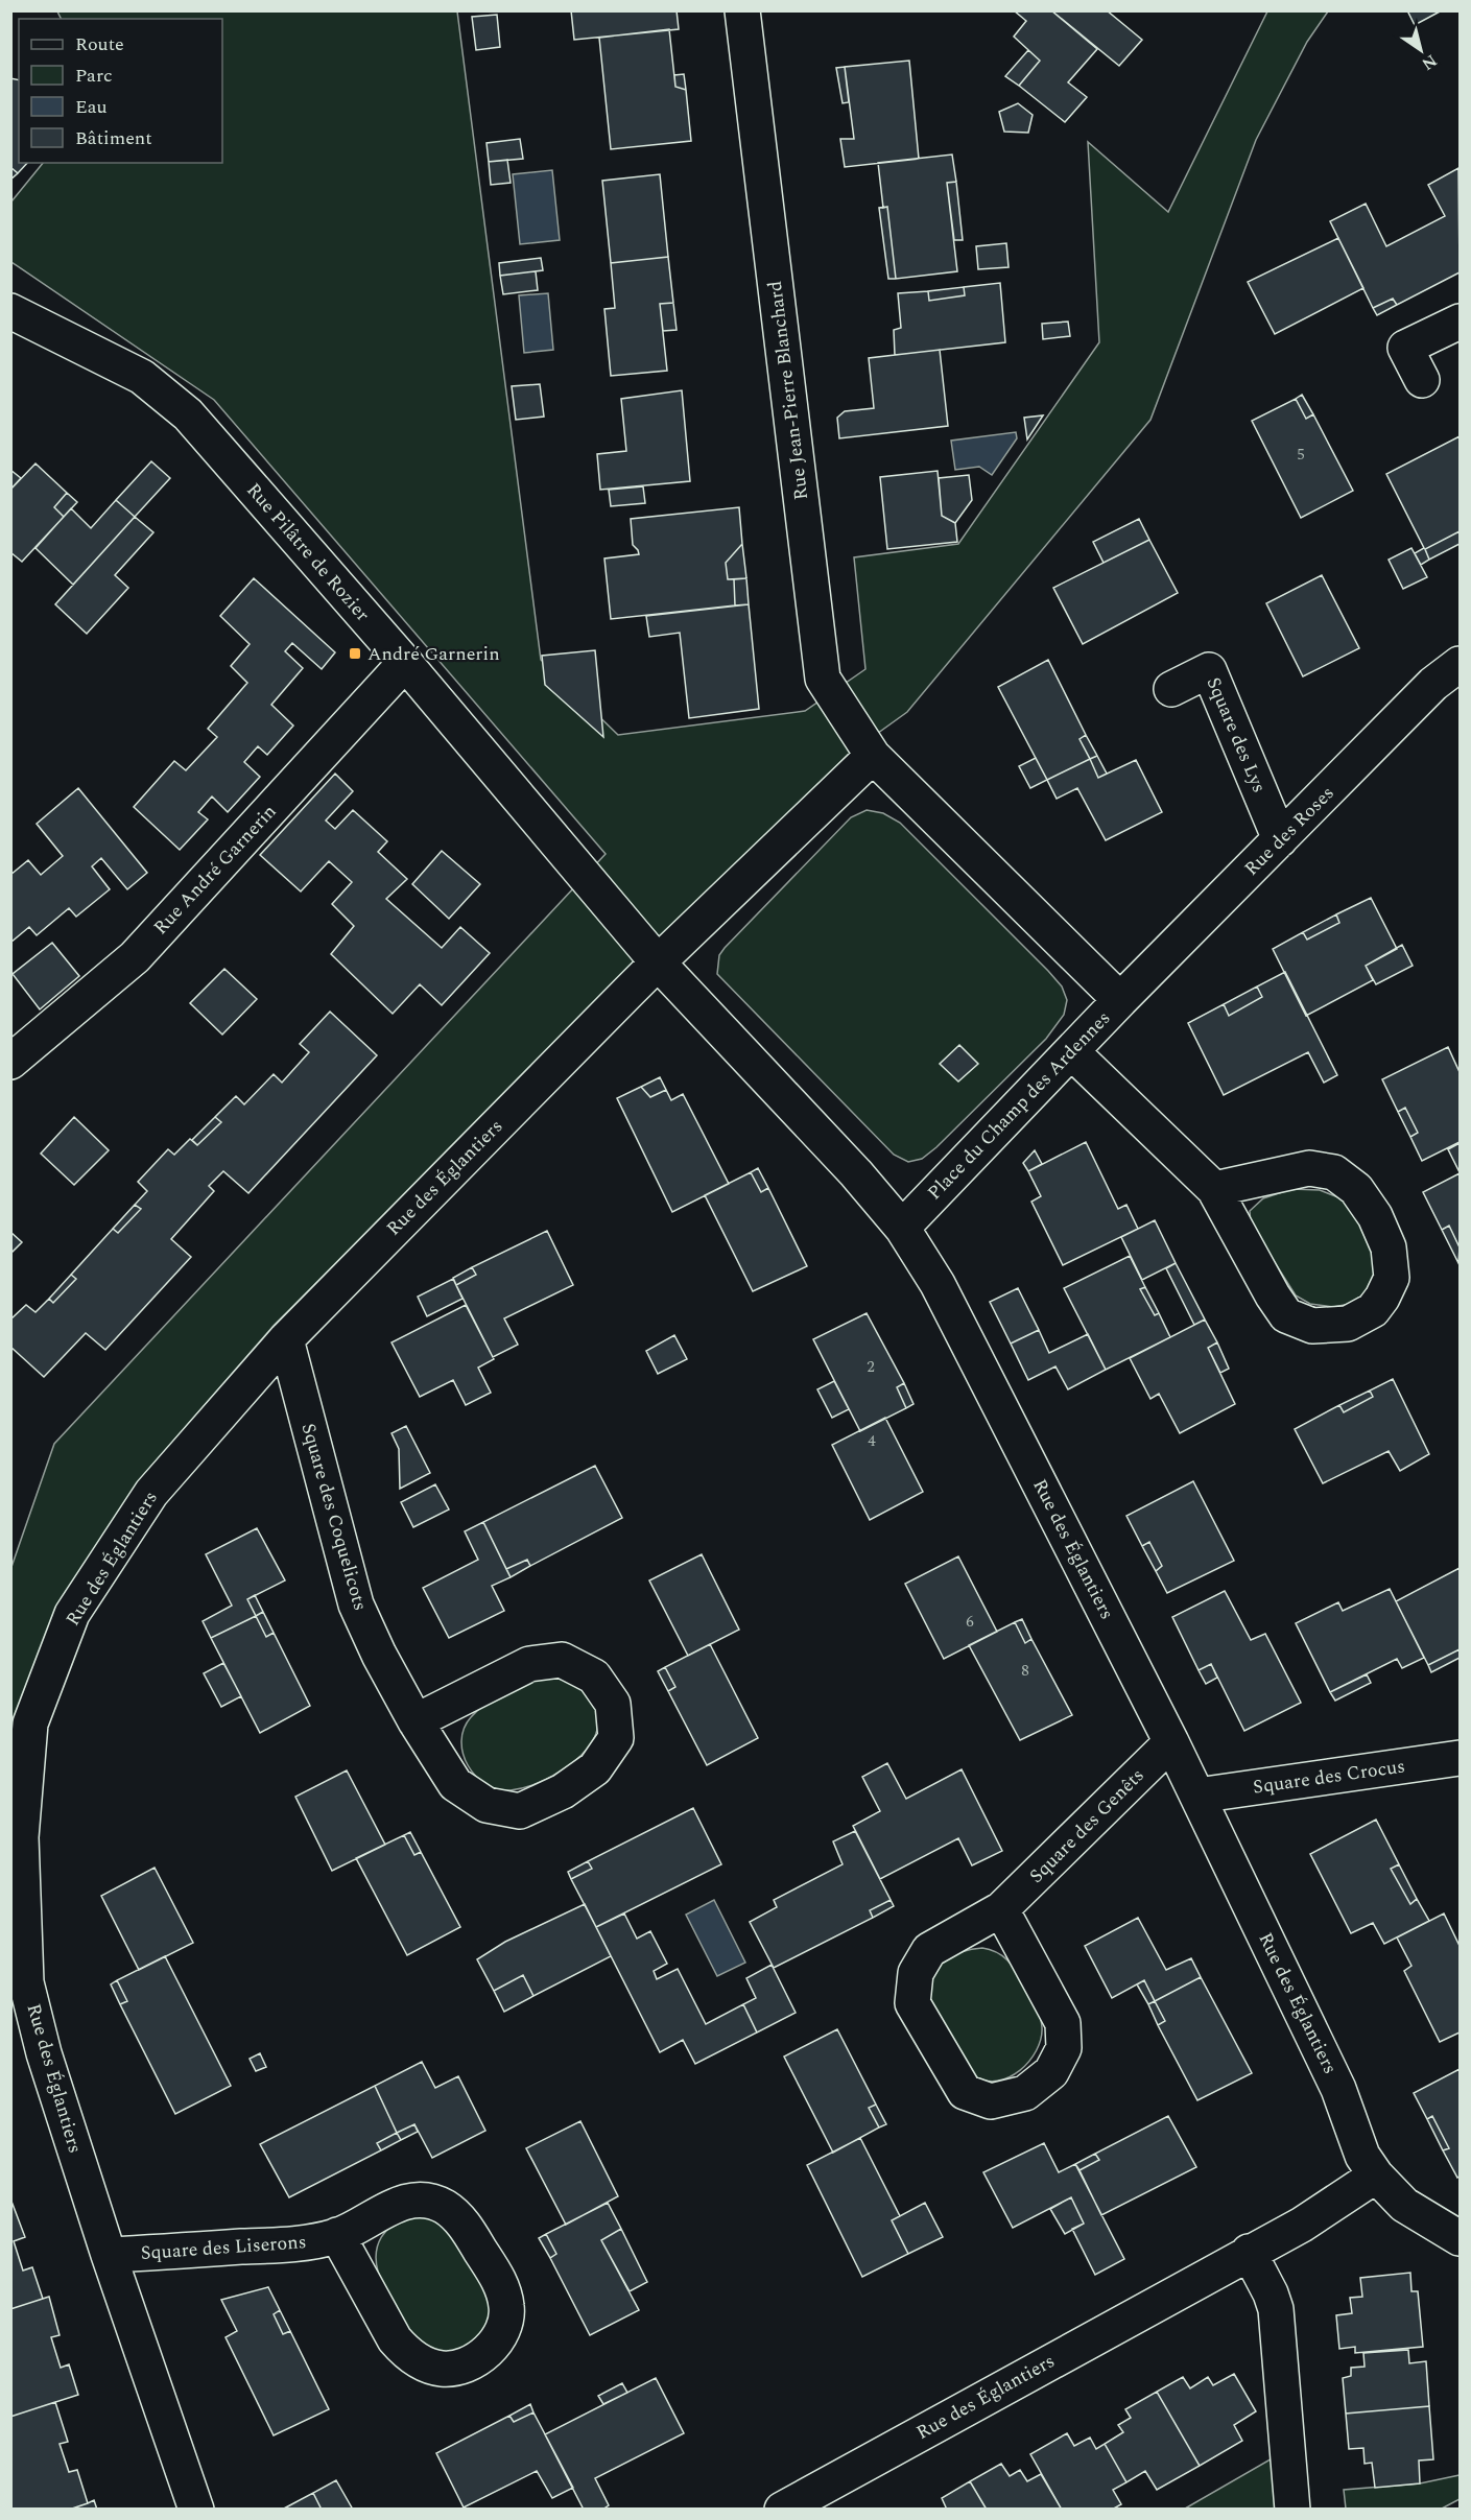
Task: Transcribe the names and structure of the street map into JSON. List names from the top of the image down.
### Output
{
  "streets": {
    "street": [
      "Rue Jean-Pierre Blanchard",
      "Rue Pilâtre de Rozier",
      "Square des Lys",
      "Rue des Roses",
      "Rue André Garnerin",
      "Place du Champ des Ardennes",
      "Rue des Églantiers",
      "Square des Coquelicots",
      "Square des Crocus",
      "Square des Genêts",
      "Square des Liserons"
    ]
  },
  "crossings": [
    ["Rue Jean-Pierre Blanchard", "Place du Champ des Ardennes"],
    ["Rue Pilâtre de Rozier", "Rue André Garnerin"],
    ["Rue Pilâtre de Rozier", "Rue des Églantiers"],
    ["Square des Lys", "Rue des Roses"],
    ["Rue des Roses", "Place du Champ des Ardennes"],
    ["Place du Champ des Ardennes", "Rue des Églantiers"],
    ["Rue des Églantiers", "Square des Coquelicots"],
    ["Rue des Églantiers", "Square des Crocus"],
    ["Rue des Églantiers", "Square des Genêts"],
    ["Rue des Églantiers", "Square des Liserons"]
  ],
  "places": {
    "transit": ["André Garnerin"]
  },
  "house_numbers": [
    "5",
    "2",
    "4",
    "6",
    "8"
  ],
  "legend": [
    "Route",
    "Parc",
    "Eau",
    "Bâtiment"
  ],
  "north": "bottom right"
}
